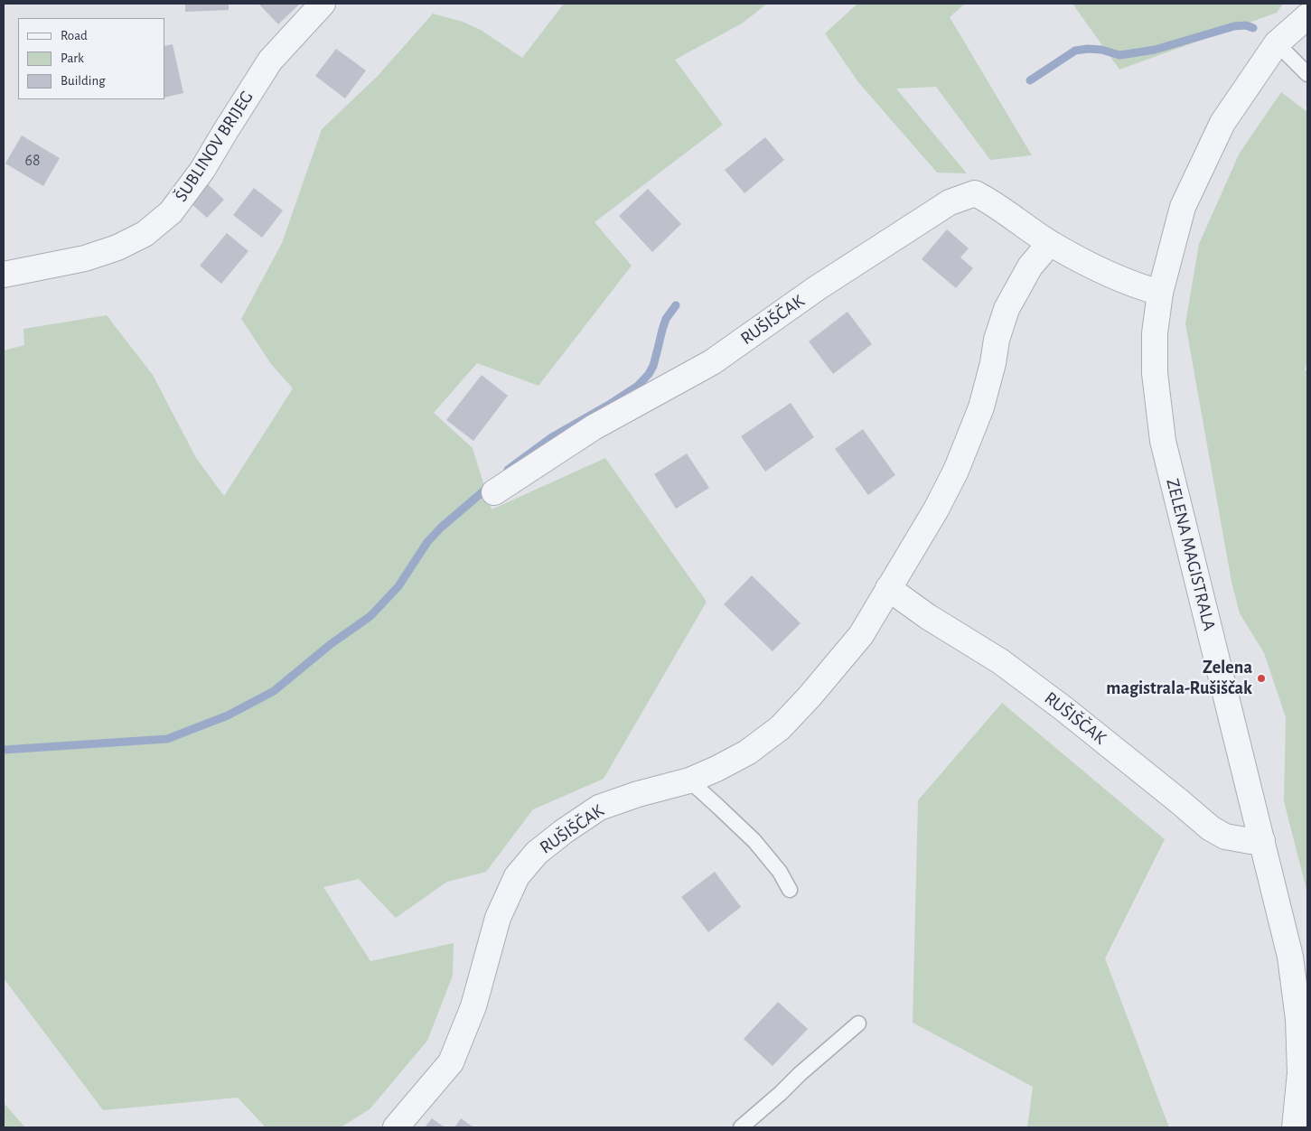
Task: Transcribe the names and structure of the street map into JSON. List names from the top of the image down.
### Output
{
  "streets": {
    "street": ["ŠUBLINOV BRIJEG", "RUŠIŠČAK", "ZELENA MAGISTRALA"]
  },
  "crossings": [
    ["RUŠIŠČAK", "ZELENA MAGISTRALA"]
  ],
  "places": ["Zelena magistrala-Rušiščak"],
  "house_numbers": ["68"],
  "legend": ["Road", "Park", "Building"]
}
